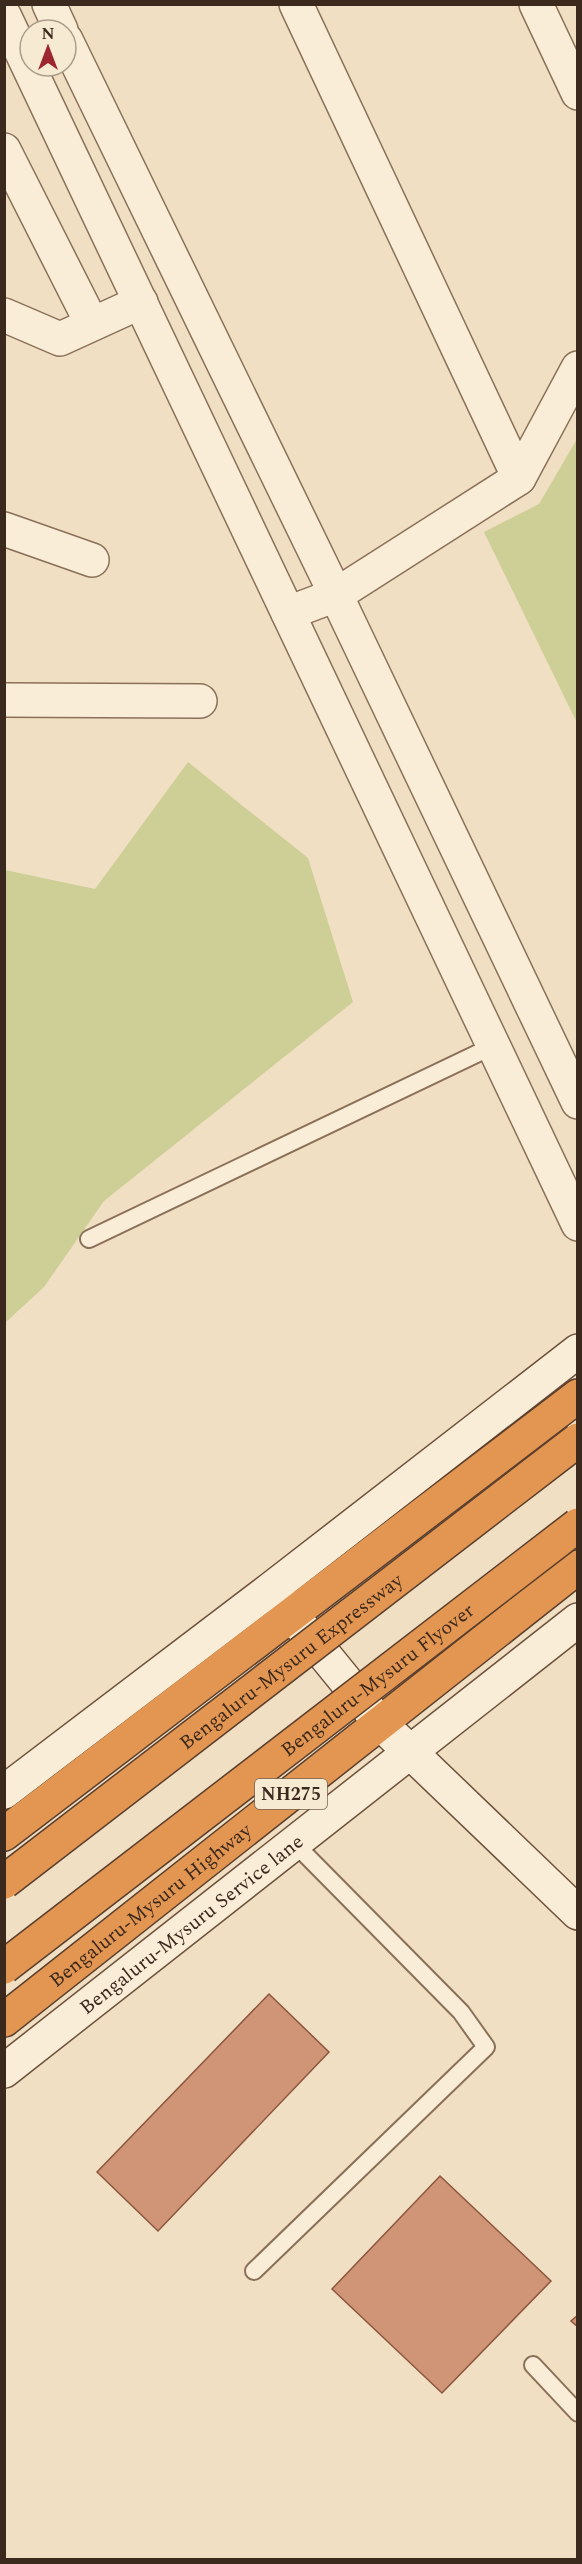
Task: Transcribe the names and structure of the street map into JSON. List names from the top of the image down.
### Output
{
  "streets": {
    "highway": [
      "Bengaluru-Mysuru Expressway",
      "Bengaluru-Mysuru Flyover",
      "NH275",
      "Bengaluru-Mysuru Highway"
    ],
    "street": ["Bengaluru-Mysuru Service lane"]
  },
  "north": "top"
}
